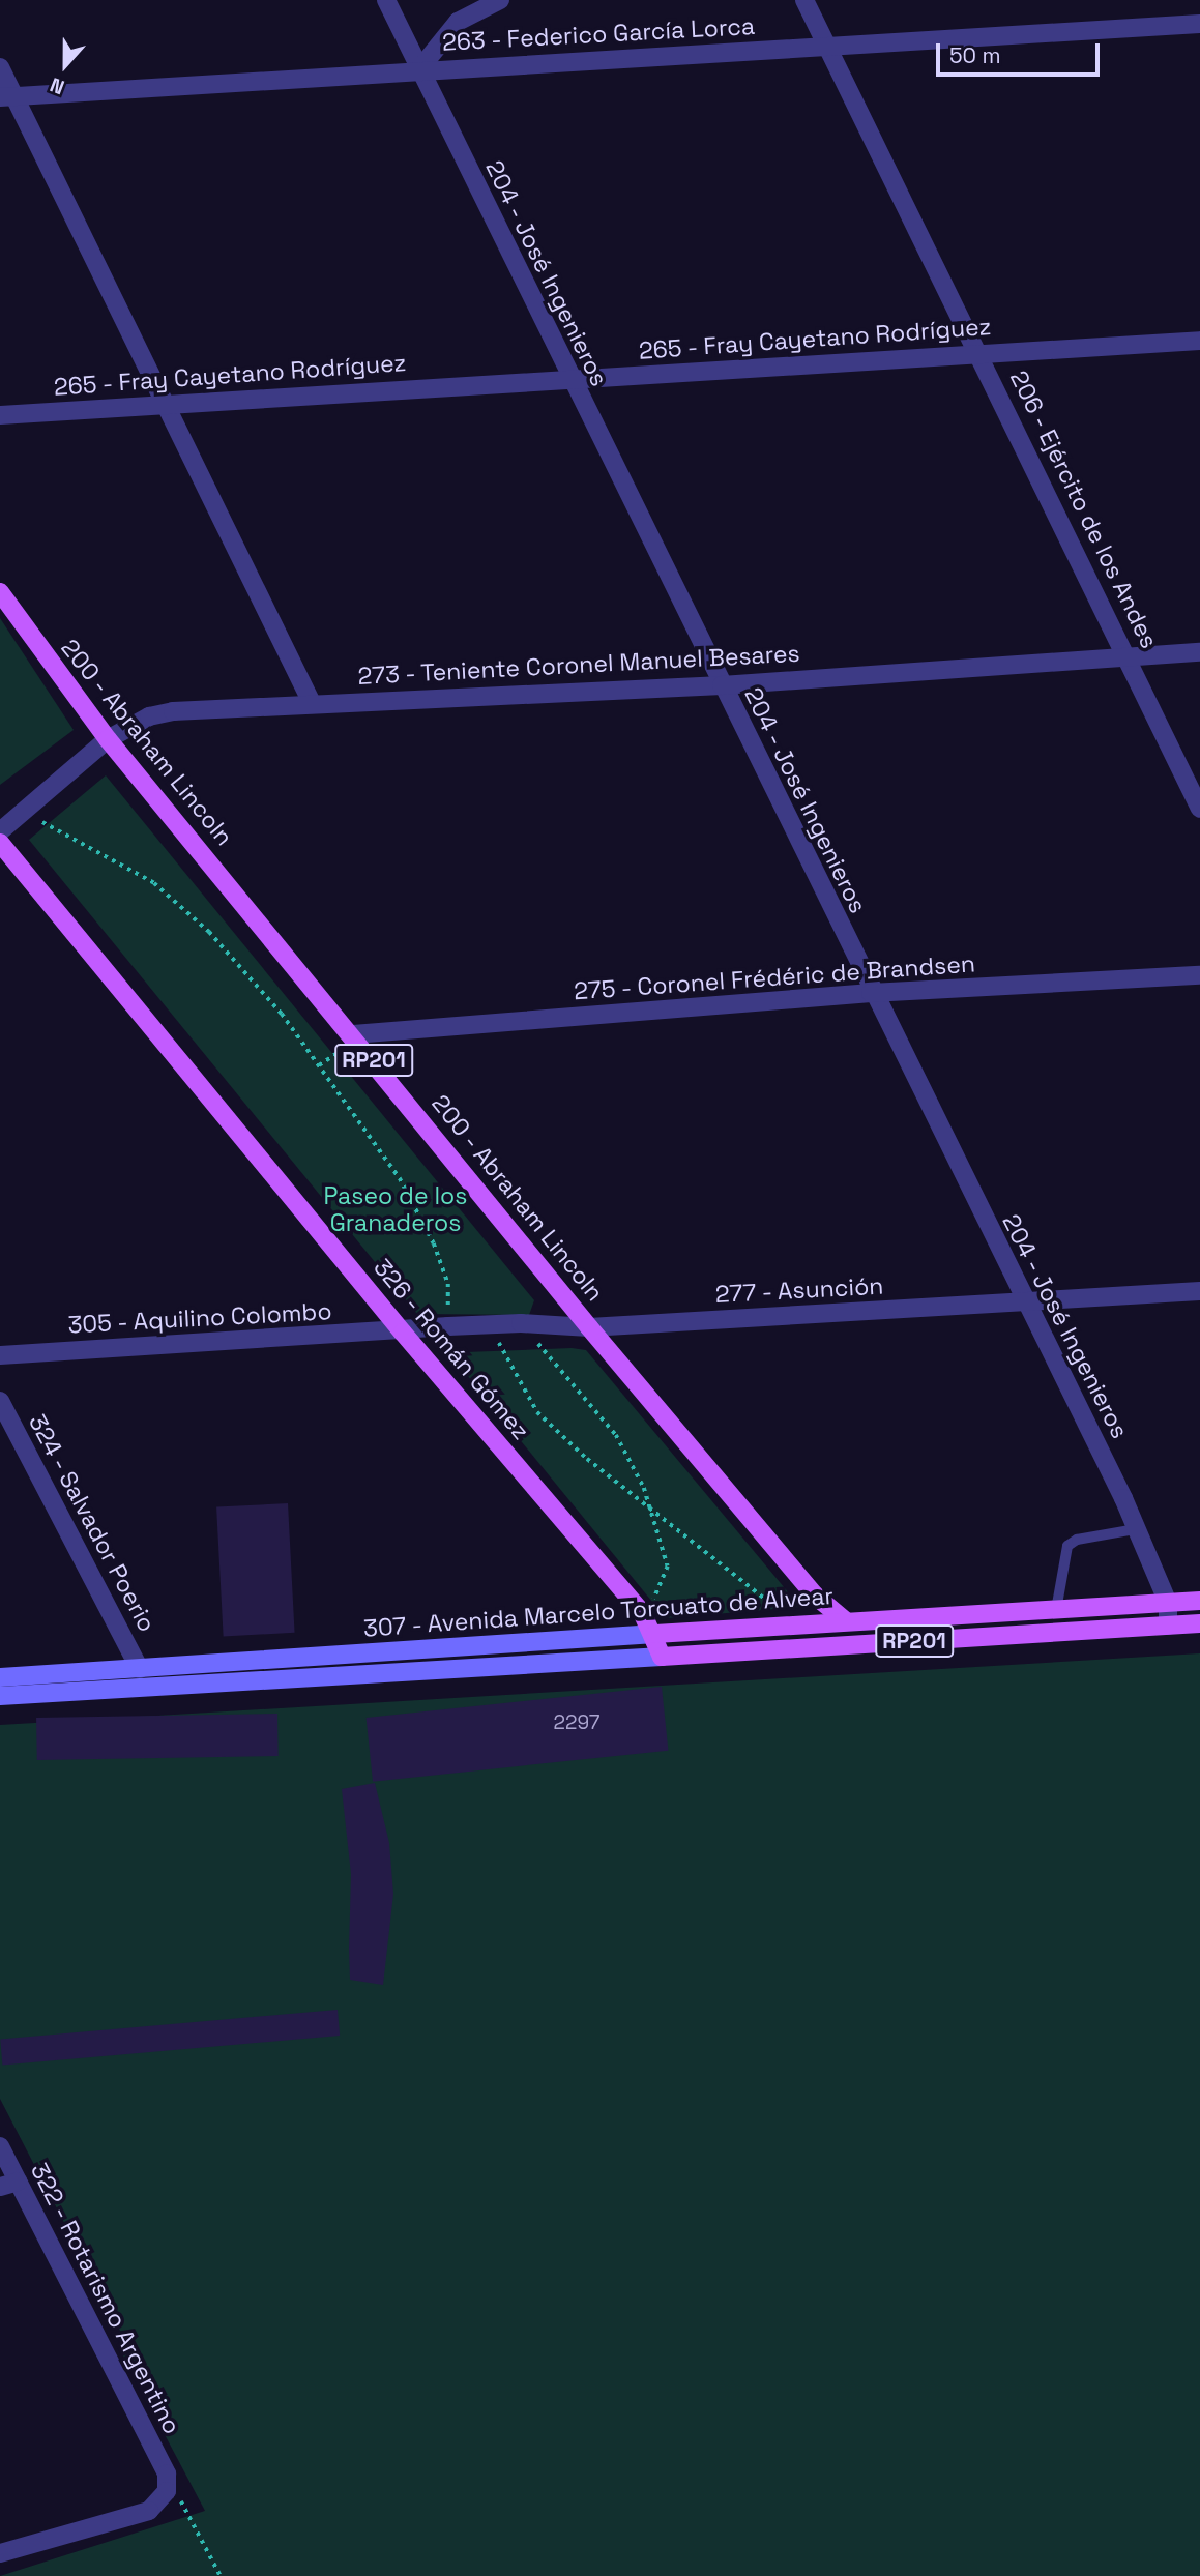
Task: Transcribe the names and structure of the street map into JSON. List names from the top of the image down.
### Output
{
  "streets": {
    "main road": [
      "200 - Abraham Lincoln",
      "RP201",
      "326 - Román Gómez",
      "307 - Avenida Marcelo Torcuato de Alvear"
    ],
    "street": [
      "263 - Federico García Lorca",
      "204 - José Ingenieros",
      "265 - Fray Cayetano Rodríguez",
      "206 - Ejército de los Andes",
      "273 - Teniente Coronel Manuel Besares",
      "275 - Coronel Frédéric de Brandsen",
      "277 - Asunción",
      "305 - Aquilino Colombo",
      "324 - Salvador Poerio",
      "322 - Rotarismo Argentino"
    ]
  },
  "crossings": [
    ["263 - Federico García Lorca", "204 - José Ingenieros"],
    ["263 - Federico García Lorca", "206 - Ejército de los Andes"],
    ["204 - José Ingenieros", "265 - Fray Cayetano Rodríguez"],
    ["204 - José Ingenieros", "273 - Teniente Coronel Manuel Besares"],
    ["204 - José Ingenieros", "275 - Coronel Frédéric de Brandsen"],
    ["204 - José Ingenieros", "277 - Asunción"],
    ["204 - José Ingenieros", "307 - Avenida Marcelo Torcuato de Alvear"],
    ["265 - Fray Cayetano Rodríguez", "206 - Ejército de los Andes"],
    ["206 - Ejército de los Andes", "273 - Teniente Coronel Manuel Besares"],
    ["273 - Teniente Coronel Manuel Besares", "200 - Abraham Lincoln"],
    ["200 - Abraham Lincoln", "275 - Coronel Frédéric de Brandsen"],
    ["200 - Abraham Lincoln", "277 - Asunción"],
    ["200 - Abraham Lincoln", "307 - Avenida Marcelo Torcuato de Alvear"],
    ["277 - Asunción", "305 - Aquilino Colombo"],
    ["277 - Asunción", "326 - Román Gómez"],
    ["305 - Aquilino Colombo", "326 - Román Gómez"],
    ["326 - Román Gómez", "307 - Avenida Marcelo Torcuato de Alvear"],
    ["324 - Salvador Poerio", "307 - Avenida Marcelo Torcuato de Alvear"]
  ],
  "parks": ["Paseo de los Granaderos"],
  "house_numbers": ["2297"],
  "scale_bar": "50 m",
  "north": "bottom"
}
